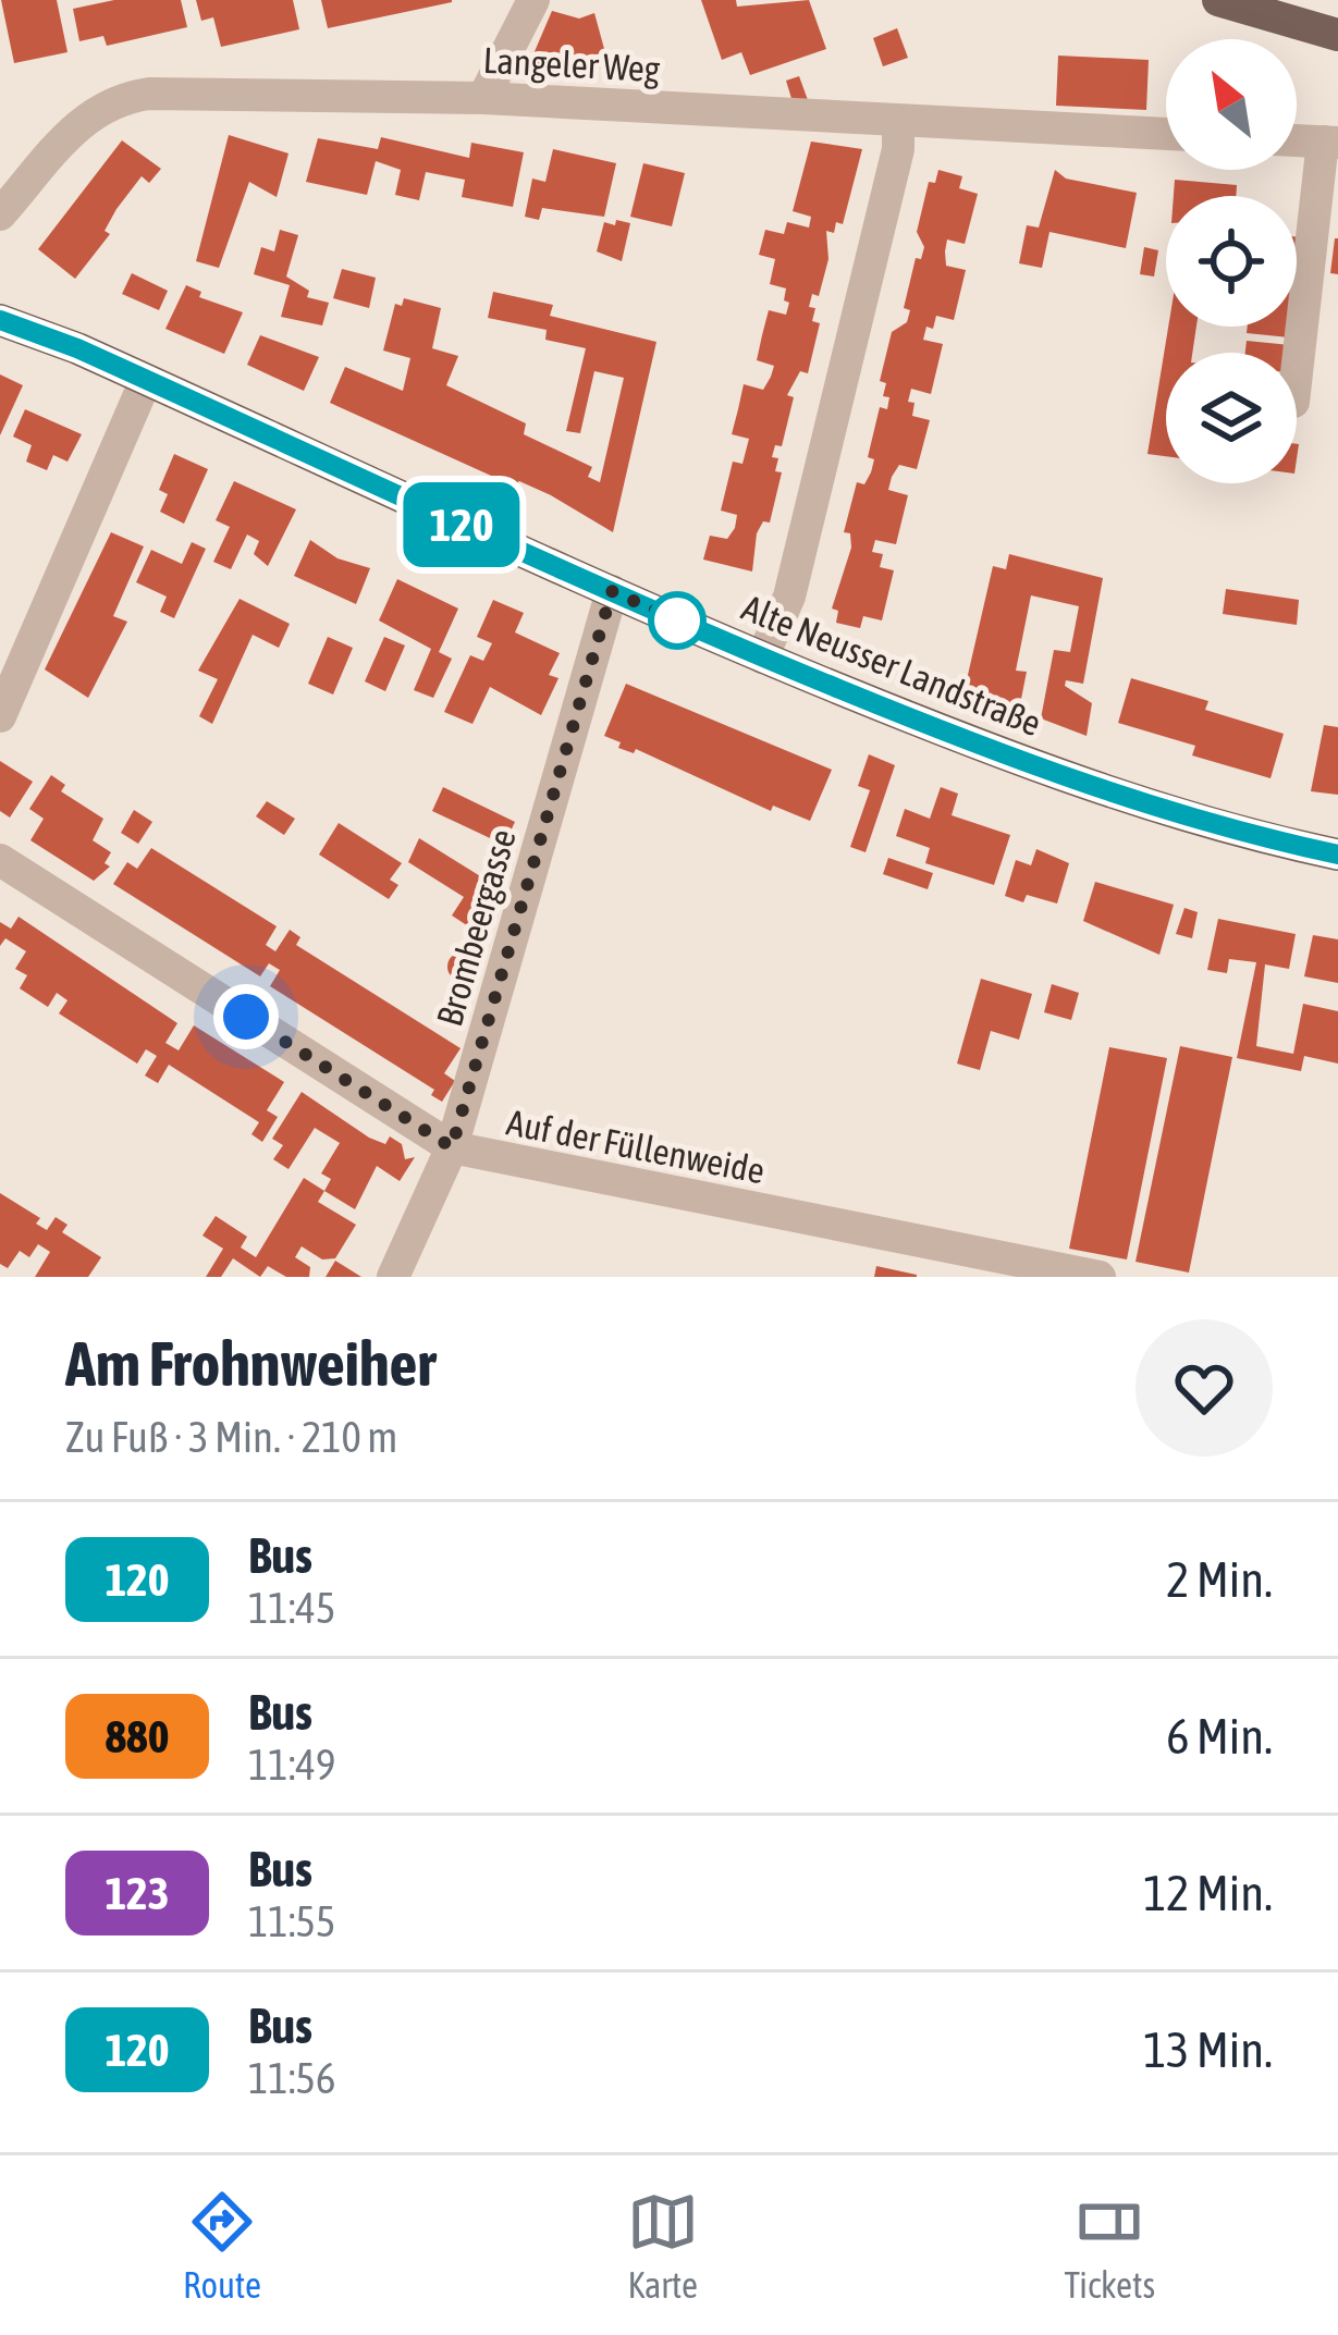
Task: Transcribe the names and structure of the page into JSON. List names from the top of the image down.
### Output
{
  "streets": {
    "main road": ["Alte Neusser Landstraße"],
    "street": ["Langeler Weg", "Brombeergasse", "Auf der Füllenweide"]
  },
  "crossings": [
    ["Alte Neusser Landstraße", "Brombeergasse"],
    ["Brombeergasse", "Auf der Füllenweide"]
  ],
  "lines": ["bus line 120"],
  "north": "top left",
  "page": {
    "on_map": "120",
    "heading": ["Am Frohnweiher", "Zu Fuß · 3 Min. · 210 m"],
    "list": [
      {
        "mark": "120",
        "name": "Bus",
        "note": "11:45",
        "value": "2 Min."
      },
      {
        "mark": "880",
        "name": "Bus",
        "note": "11:49",
        "value": "6 Min."
      },
      {
        "mark": "123",
        "name": "Bus",
        "note": "11:55",
        "value": "12 Min."
      },
      {
        "mark": "120",
        "name": "Bus",
        "note": "11:56",
        "value": "13 Min."
      }
    ],
    "tabs": ["Route", "Karte", "Tickets"]
  }
}
